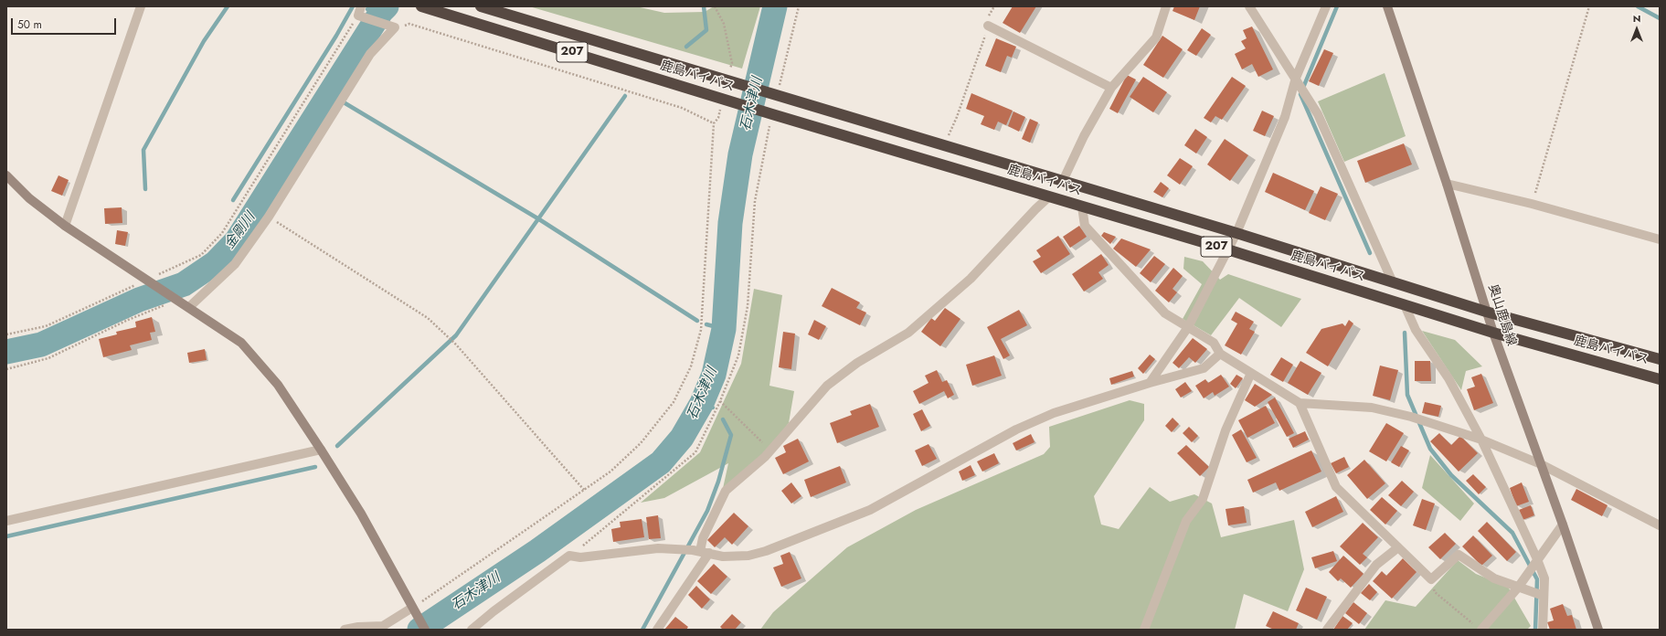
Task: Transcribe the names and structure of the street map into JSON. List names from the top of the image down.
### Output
{
  "streets": {
    "highway": ["207", "鹿島バイパス"],
    "main road": ["奥山鹿島線"]
  },
  "crossings": [
    ["鹿島バイパス", "奥山鹿島線"]
  ],
  "water": ["石木津川", "金剛川"],
  "scale_bar": "50 m",
  "north": "top"
}
